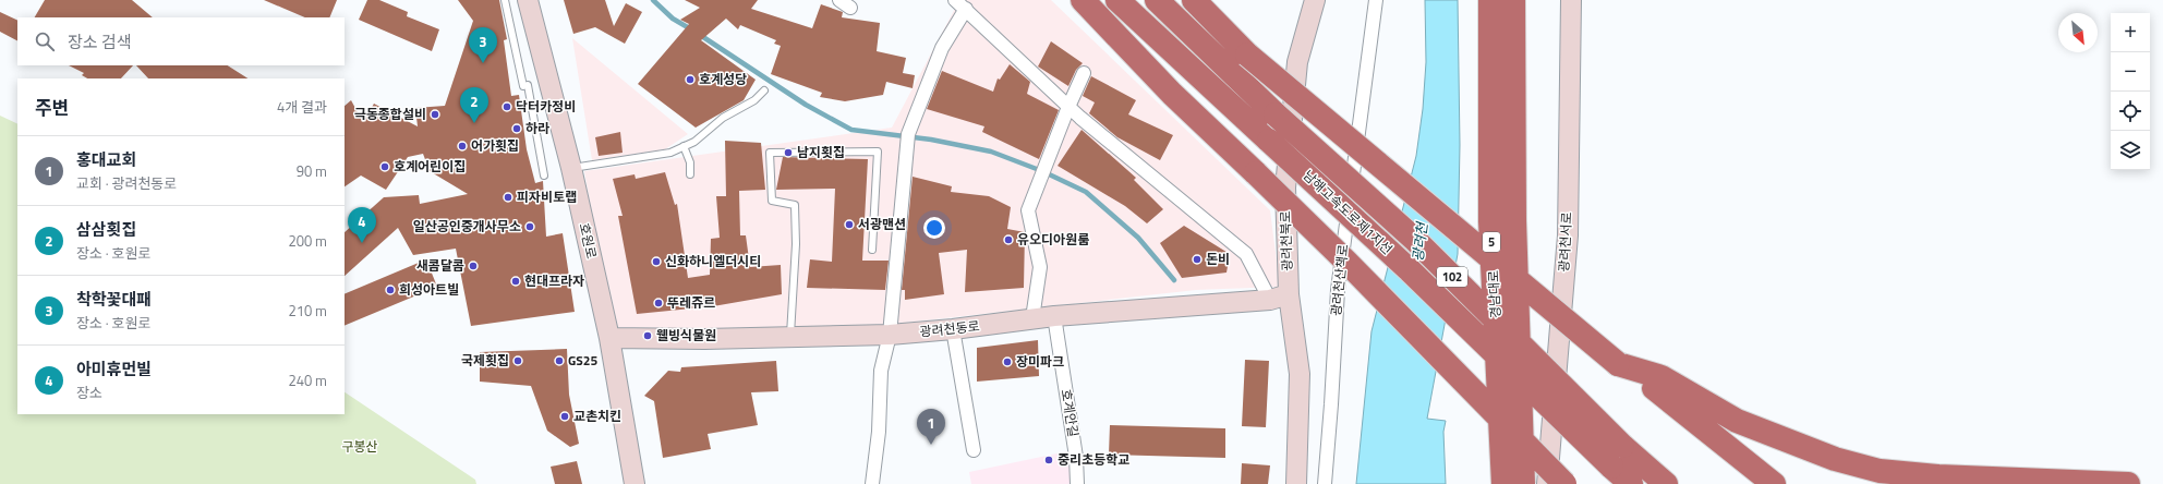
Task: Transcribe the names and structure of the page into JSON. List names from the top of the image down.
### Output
{
  "streets": {
    "highway": [
      "남해고속도로제1지선",
      "5",
      "102",
      "경남대로"
    ],
    "street": [
      "호원로",
      "광려천북로",
      "광려천서로",
      "광려천산책로",
      "광려천동로",
      "호계안길"
    ]
  },
  "crossings": [
    ["호원로", "광려천동로"],
    ["광려천북로", "광려천동로"],
    ["광려천동로", "호계안길"]
  ],
  "water": ["광려천"],
  "parks": ["구봉산"],
  "places": [
    "호계성당",
    "닥터카정비",
    "극동종합설비",
    "하라",
    "어가횟집",
    "남지횟집",
    "호계어린이집",
    "피자비토랩",
    "서광맨션",
    "일산공인중개사무소",
    "유오디아원룸",
    "돈비",
    "신화하니엘더시티",
    "새콤달콤",
    "현대프라자",
    "희성아트빌",
    "뚜레쥬르",
    "웰빙식물원",
    "국제횟집",
    "GS25",
    "장미파크",
    "교촌치킨",
    "중리초등학교"
  ],
  "north": "bottom right",
  "page": {
    "map_buttons": ["+", "−"],
    "search": "장소 검색",
    "pins": [
      "3",
      "2",
      "4",
      "1"
    ],
    "heading": ["주변", "4개 결과"],
    "list": [
      {
        "mark": "1",
        "name": "홍대교회",
        "note": "교회 · 광려천동로",
        "value": "90 m"
      },
      {
        "mark": "2",
        "name": "삼삼횟집",
        "note": "장소 · 호원로",
        "value": "200 m"
      },
      {
        "mark": "3",
        "name": "착학꽃대패",
        "note": "장소 · 호원로",
        "value": "210 m"
      },
      {
        "mark": "4",
        "name": "아미휴먼빌",
        "note": "장소",
        "value": "240 m"
      }
    ]
  }
}
